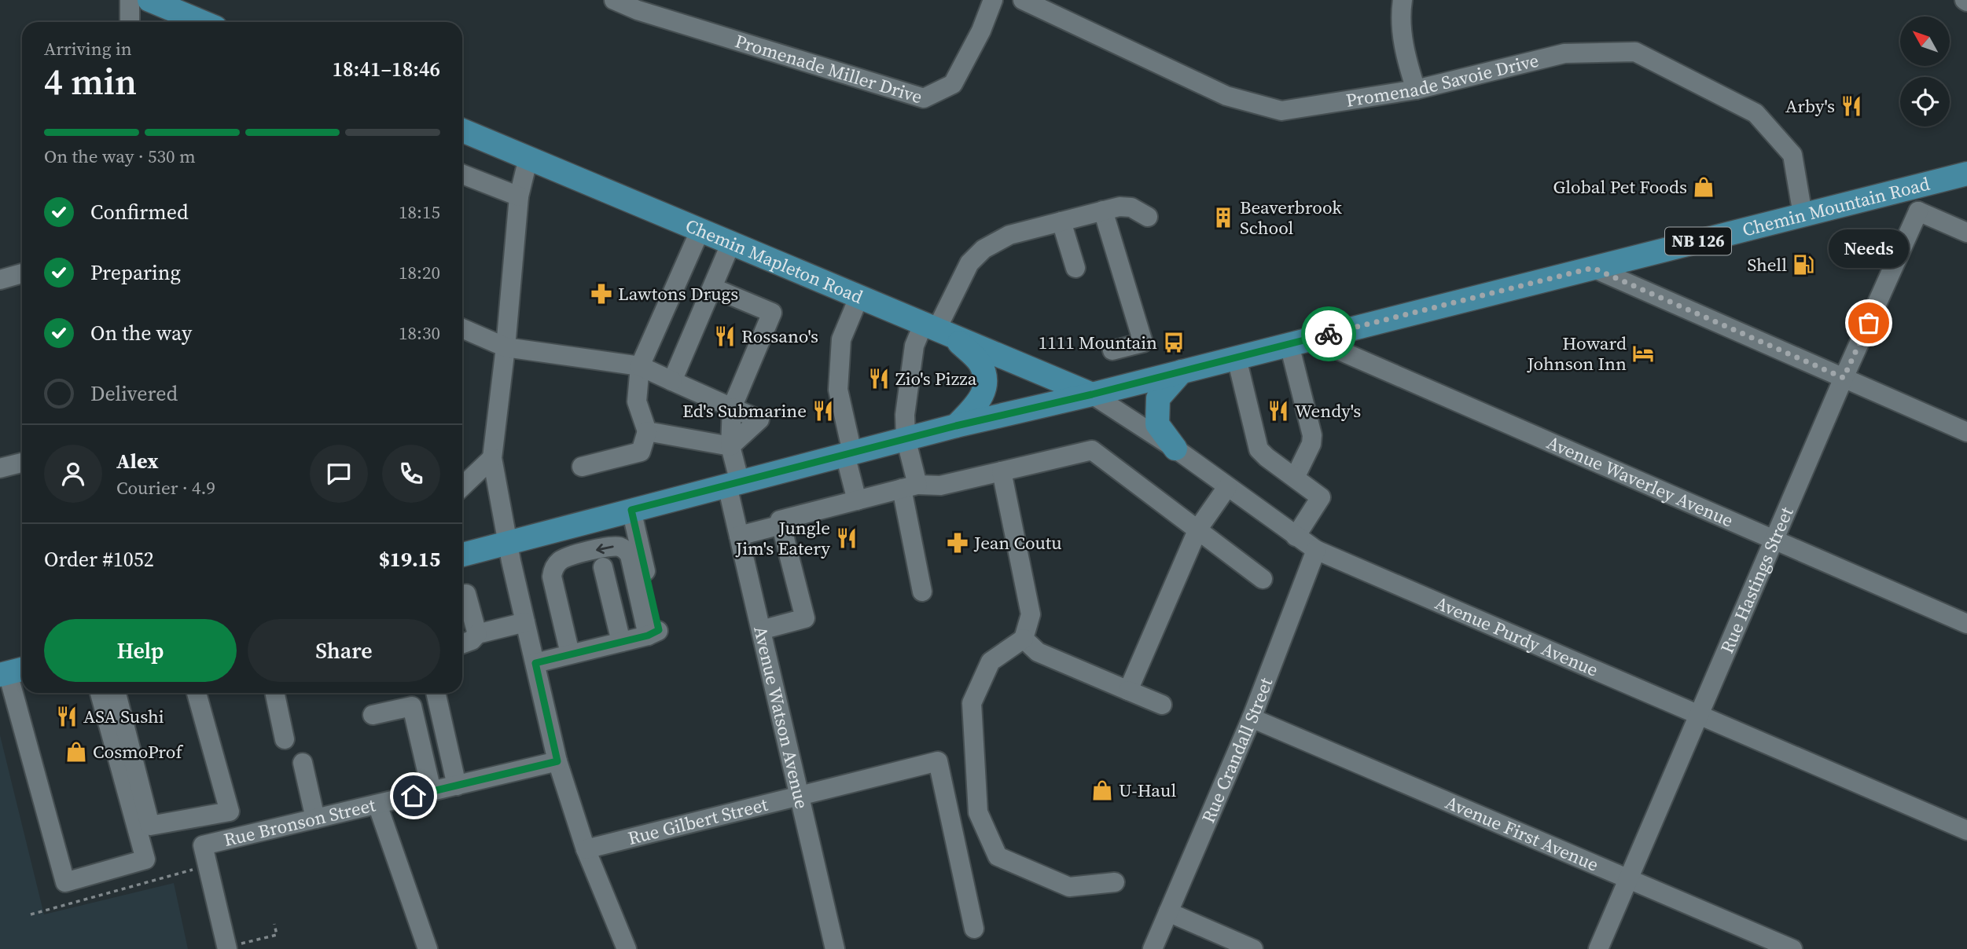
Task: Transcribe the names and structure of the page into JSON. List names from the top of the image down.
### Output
{
  "streets": {
    "main road": ["Chemin Mountain Road", "NB 126", "Chemin Mapleton Road"],
    "street": [
      "Promenade Miller Drive",
      "Promenade Savoie Drive",
      "Avenue Waverley Avenue",
      "Rue Hastings Street",
      "Avenue Purdy Avenue",
      "Avenue Watson Avenue",
      "Rue Crandall Street",
      "Rue Gilbert Street",
      "Rue Bronson Street",
      "Avenue First Avenue"
    ]
  },
  "crossings": [
    ["Promenade Savoie Drive", "Chemin Mountain Road"],
    ["Chemin Mountain Road", "Chemin Mapleton Road"],
    ["Chemin Mountain Road", "Avenue Waverley Avenue"],
    ["Chemin Mountain Road", "Avenue Purdy Avenue"],
    ["Chemin Mountain Road", "Avenue Watson Avenue"],
    ["Chemin Mapleton Road", "Avenue Purdy Avenue"],
    ["Avenue Waverley Avenue", "Rue Hastings Street"],
    ["Rue Hastings Street", "Avenue Purdy Avenue"],
    ["Rue Hastings Street", "Avenue First Avenue"],
    ["Avenue Purdy Avenue", "Rue Crandall Street"],
    ["Avenue Watson Avenue", "Rue Gilbert Street"],
    ["Rue Crandall Street", "Avenue First Avenue"]
  ],
  "places": {
    "restaurant": [
      "Arby's",
      "Rossano's",
      "Zio's Pizza",
      "Ed's Submarine",
      "Wendy's",
      "Jungle Jim's Eatery",
      "ASA Sushi"
    ],
    "shop": ["Global Pet Foods", "CosmoProf", "U-Haul"],
    "building": ["Beaverbrook School"],
    "fuel station": ["Shell"],
    "pharmacy": ["Lawtons Drugs", "Jean Coutu"],
    "other": ["Needs"],
    "bus stop": ["1111 Mountain"],
    "hotel": ["Howard Johnson Inn"]
  },
  "north": "top left",
  "page": {
    "heading": ["4 min", "Arriving in", "18:41–18:46"],
    "panel": [
      "Alex",
      "Courier · 4.9",
      "Order #1052",
      "$19.15"
    ],
    "bar": "On the way · 530 m",
    "list": [
      ["Confirmed", "18:15"],
      ["Preparing", "18:20"],
      ["On the way", "18:30"],
      "Delivered"
    ],
    "bubble": "Needs",
    "buttons": ["Help", "Share"]
  }
}
